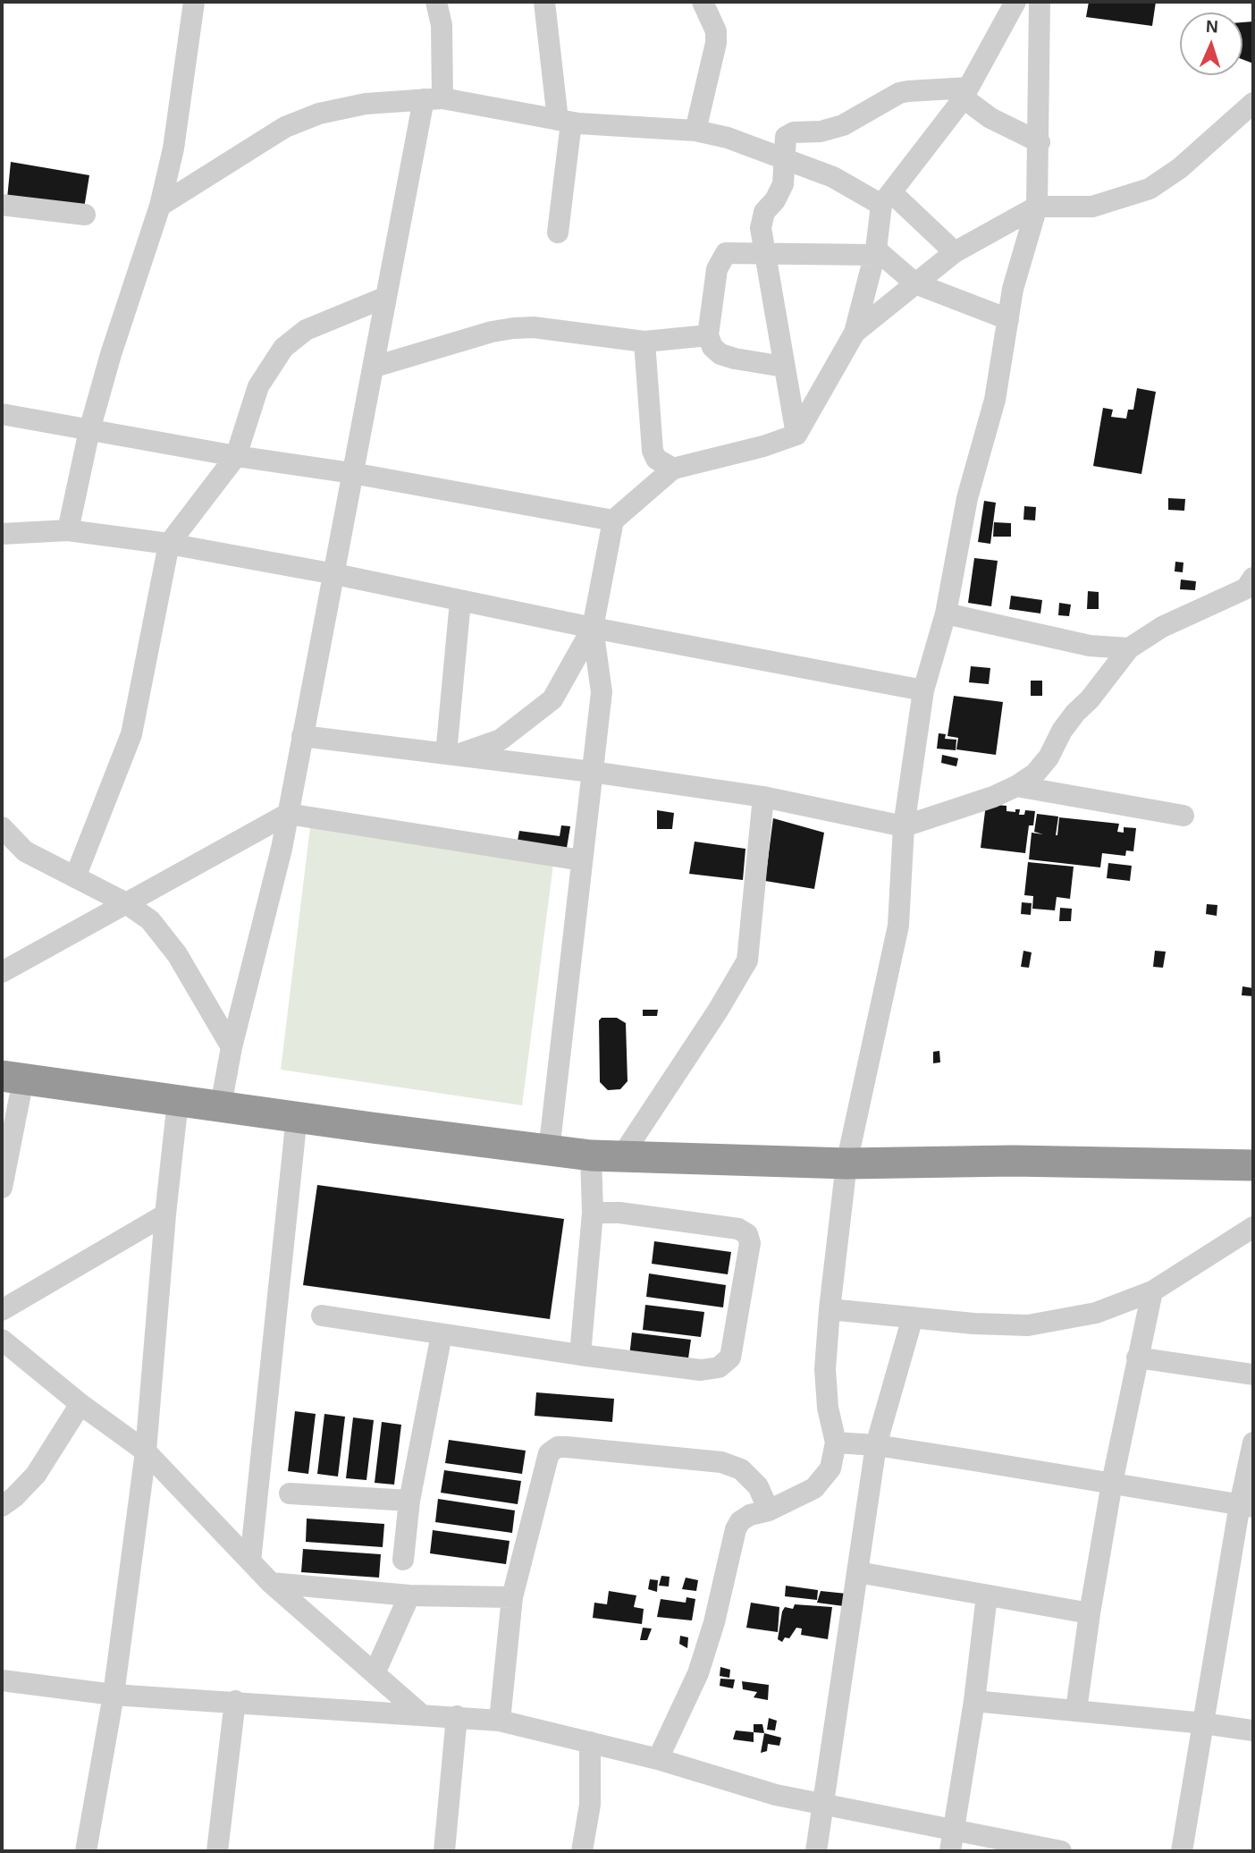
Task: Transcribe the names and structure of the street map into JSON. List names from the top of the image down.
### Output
{
  "north": "top"
}
